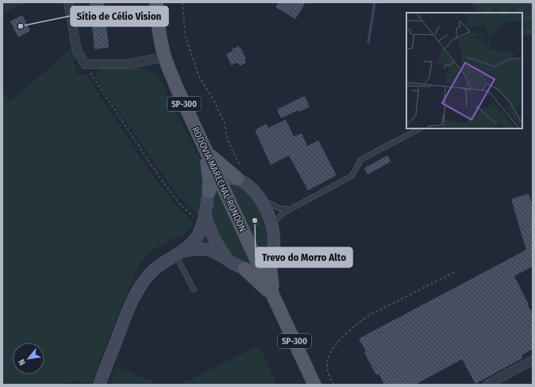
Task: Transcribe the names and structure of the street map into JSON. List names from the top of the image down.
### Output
{
  "streets": {
    "main road": ["SP-300", "RODOVIA MARECHAL RONDON"]
  },
  "places": ["Sítio de Célio Vision", "Trevo do Morro Alto"],
  "north": "bottom left"
}
